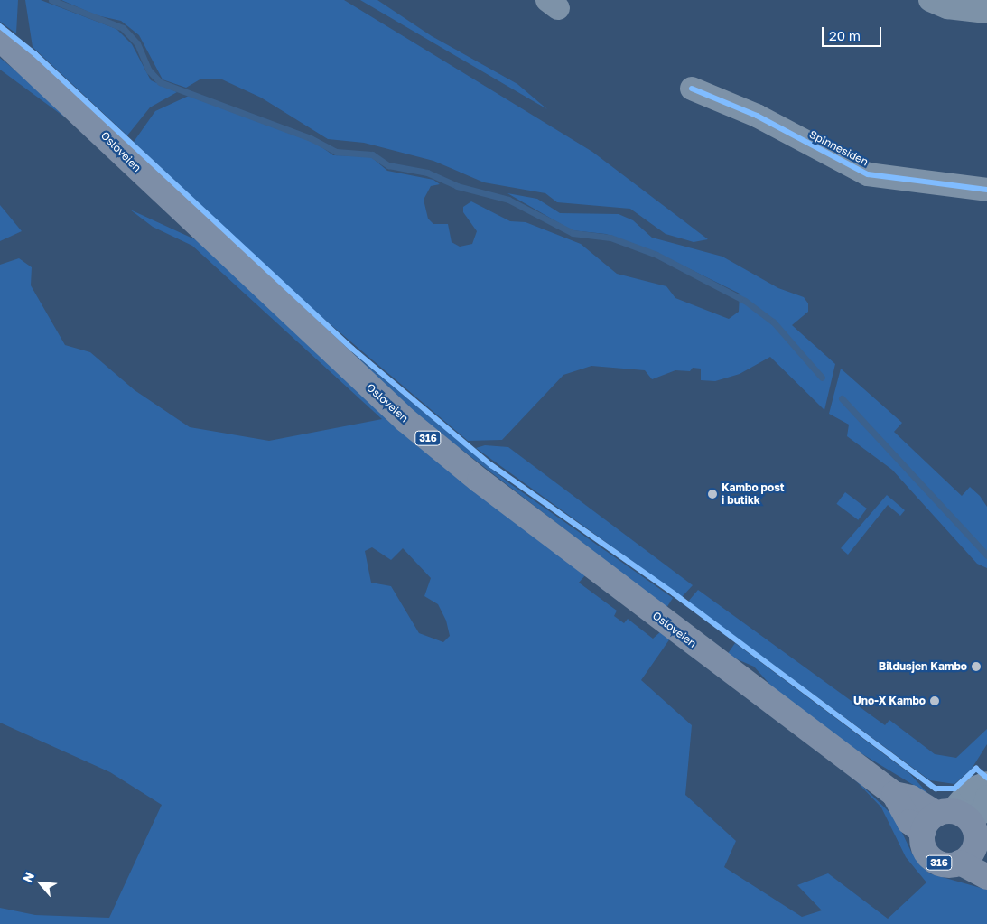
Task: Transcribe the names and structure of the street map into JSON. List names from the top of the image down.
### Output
{
  "streets": {
    "main road": ["Osloveien", "316"],
    "street": ["Spinnesiden"]
  },
  "crossings": [
    ["Osloveien", "316"]
  ],
  "places": ["Kambo post i butikk", "Bildusjen Kambo", "Uno-X Kambo"],
  "scale_bar": "20 m",
  "north": "top left"
}
